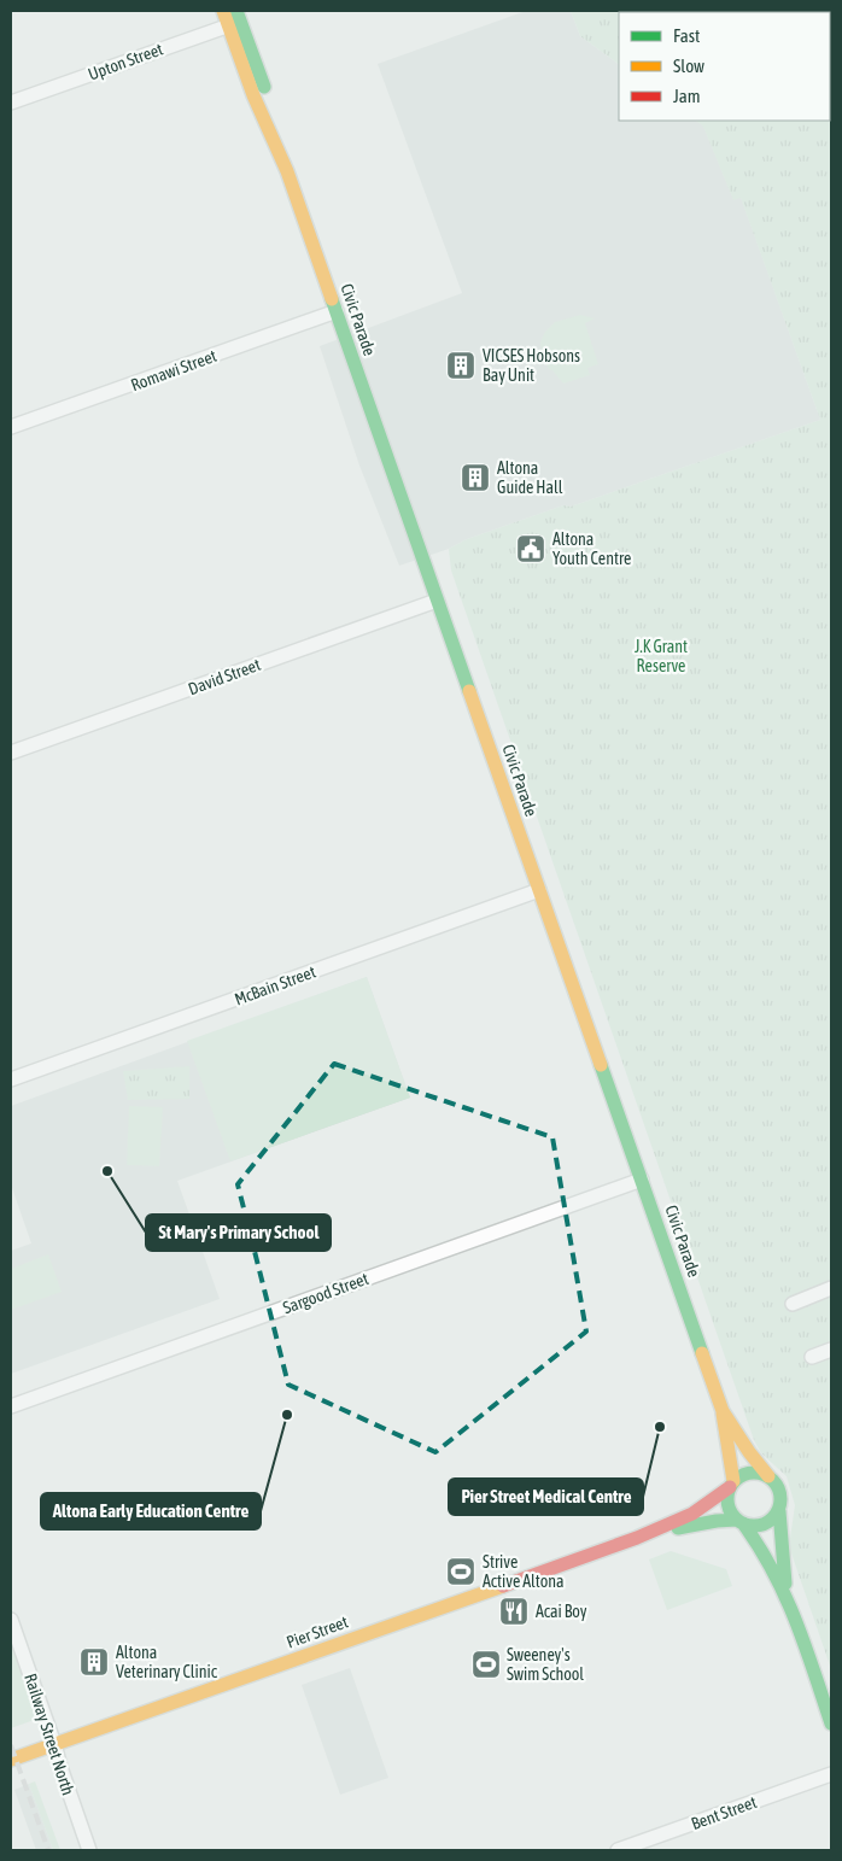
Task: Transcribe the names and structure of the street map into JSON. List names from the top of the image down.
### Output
{
  "streets": {
    "street": [
      "Upton Street",
      "Civic Parade",
      "Romawi Street",
      "David Street",
      "McBain Street",
      "Sargood Street",
      "Pier Street",
      "Railway Street North",
      "Bent Street"
    ]
  },
  "crossings": [
    ["Upton Street", "Civic Parade"],
    ["Civic Parade", "Romawi Street"],
    ["Civic Parade", "David Street"],
    ["Civic Parade", "McBain Street"],
    ["Civic Parade", "Sargood Street"],
    ["Civic Parade", "Pier Street"],
    ["Pier Street", "Railway Street North"]
  ],
  "parks": ["J.K Grant Reserve"],
  "places": {
    "building": ["VICSES Hobsons Bay Unit", "Altona Guide Hall", "Altona Veterinary Clinic"],
    "public building": ["Altona Youth Centre"],
    "other": ["St Mary's Primary School", "Altona Early Education Centre", "Pier Street Medical Centre"],
    "sports": ["Strive Active Altona", "Sweeney's Swim School"],
    "restaurant": ["Acai Boy"]
  },
  "legend": ["Fast", "Slow", "Jam"]
}
